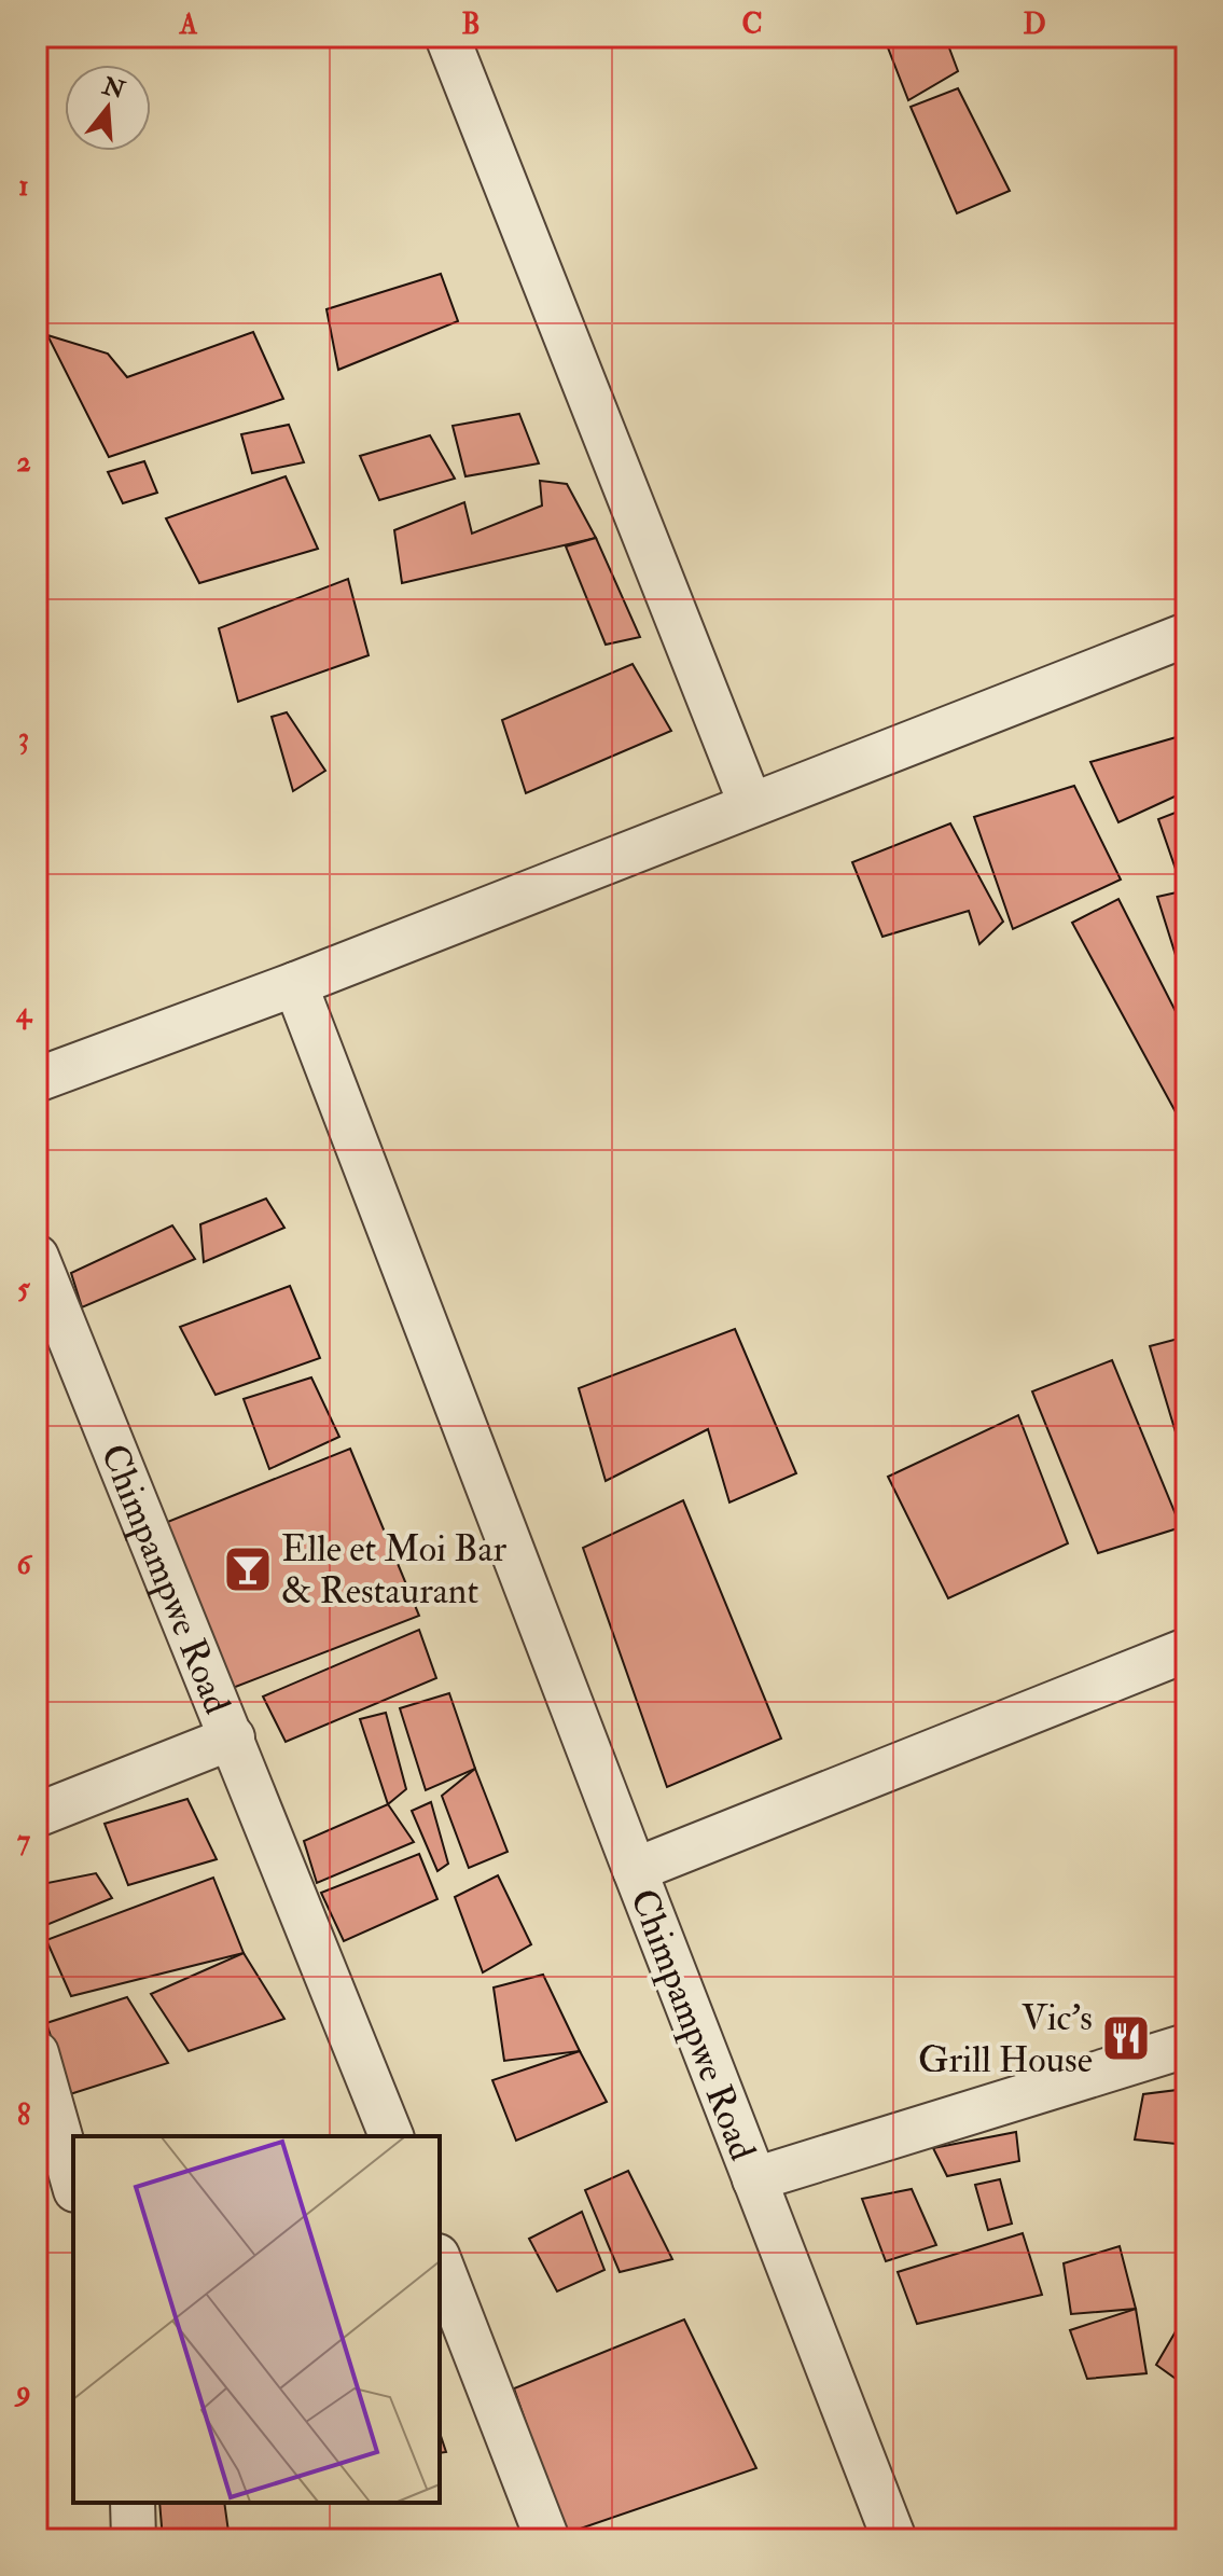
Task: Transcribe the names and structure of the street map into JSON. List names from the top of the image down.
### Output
{
  "streets": {
    "street": ["Chimpampwe Road"]
  },
  "places": {
    "bar": ["Elle et Moi Bar & Restaurant"],
    "restaurant": ["Vic's Grill House"]
  },
  "north": "top",
  "grid": {
    "columns": [
      "A",
      "B",
      "C",
      "D"
    ],
    "rows": [
      "1",
      "2",
      "3",
      "4",
      "5",
      "6",
      "7",
      "8",
      "9"
    ]
  }
}
